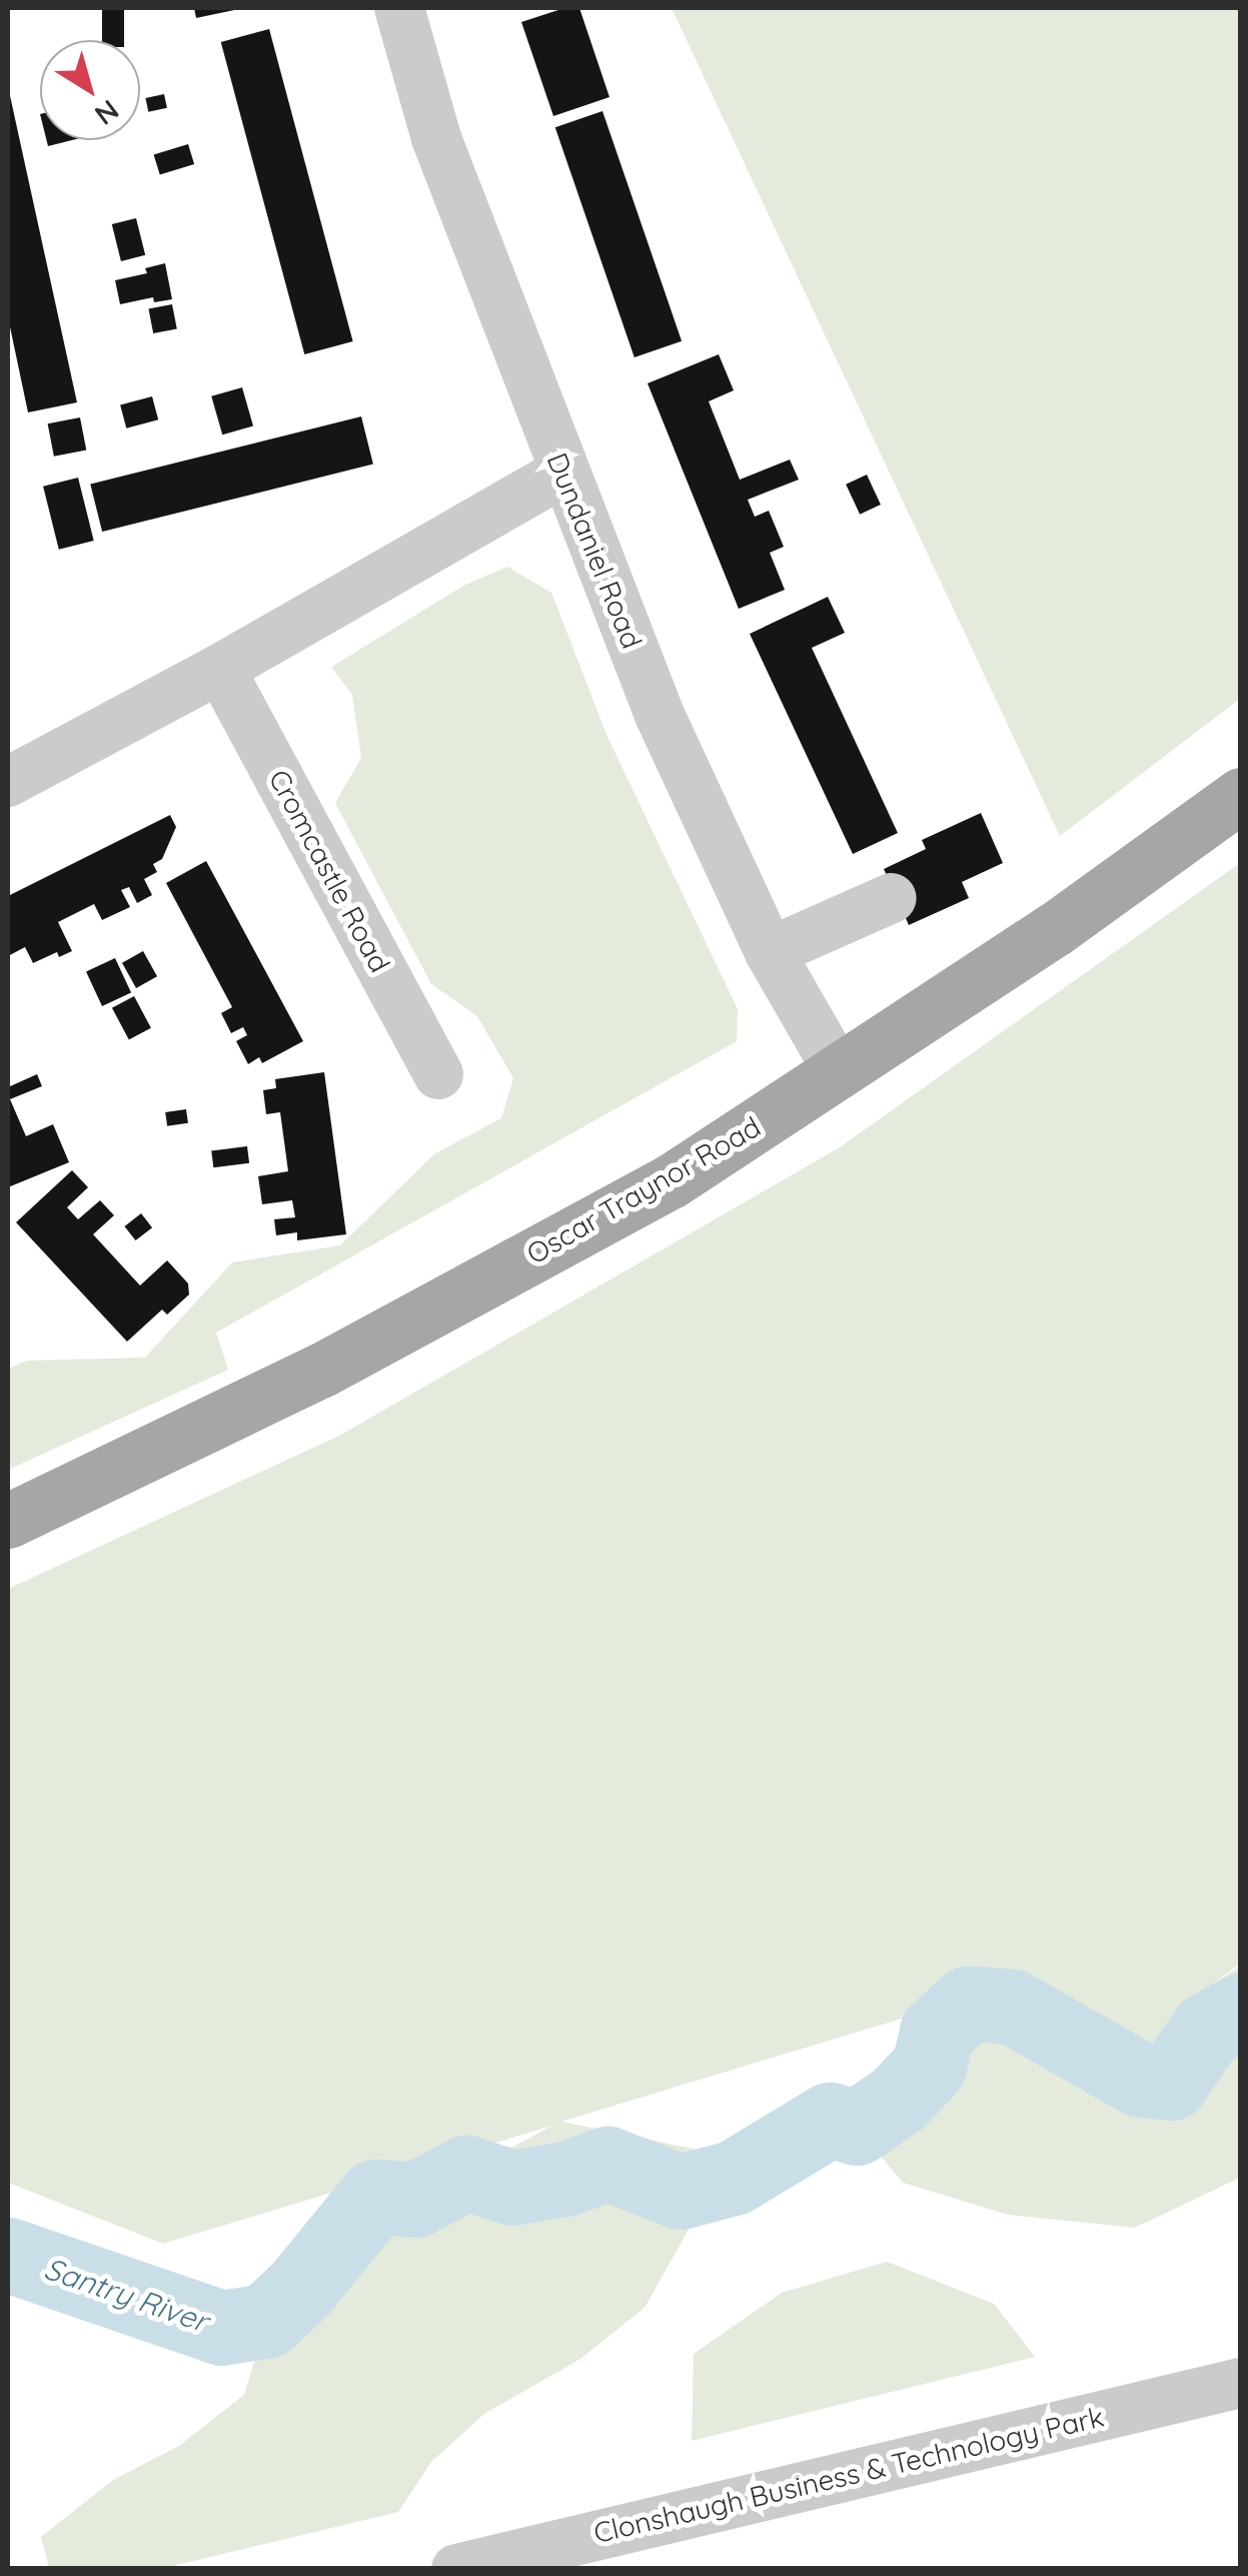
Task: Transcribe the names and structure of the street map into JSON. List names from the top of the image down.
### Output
{
  "streets": {
    "main road": ["Oscar Traynor Road"],
    "street": ["Dundaniel Road", "Cromcastle Road", "Clonshaugh Business & Technology Park"]
  },
  "crossings": [
    ["Dundaniel Road", "Oscar Traynor Road"]
  ],
  "water": ["Santry River"],
  "north": "bottom right"
}
